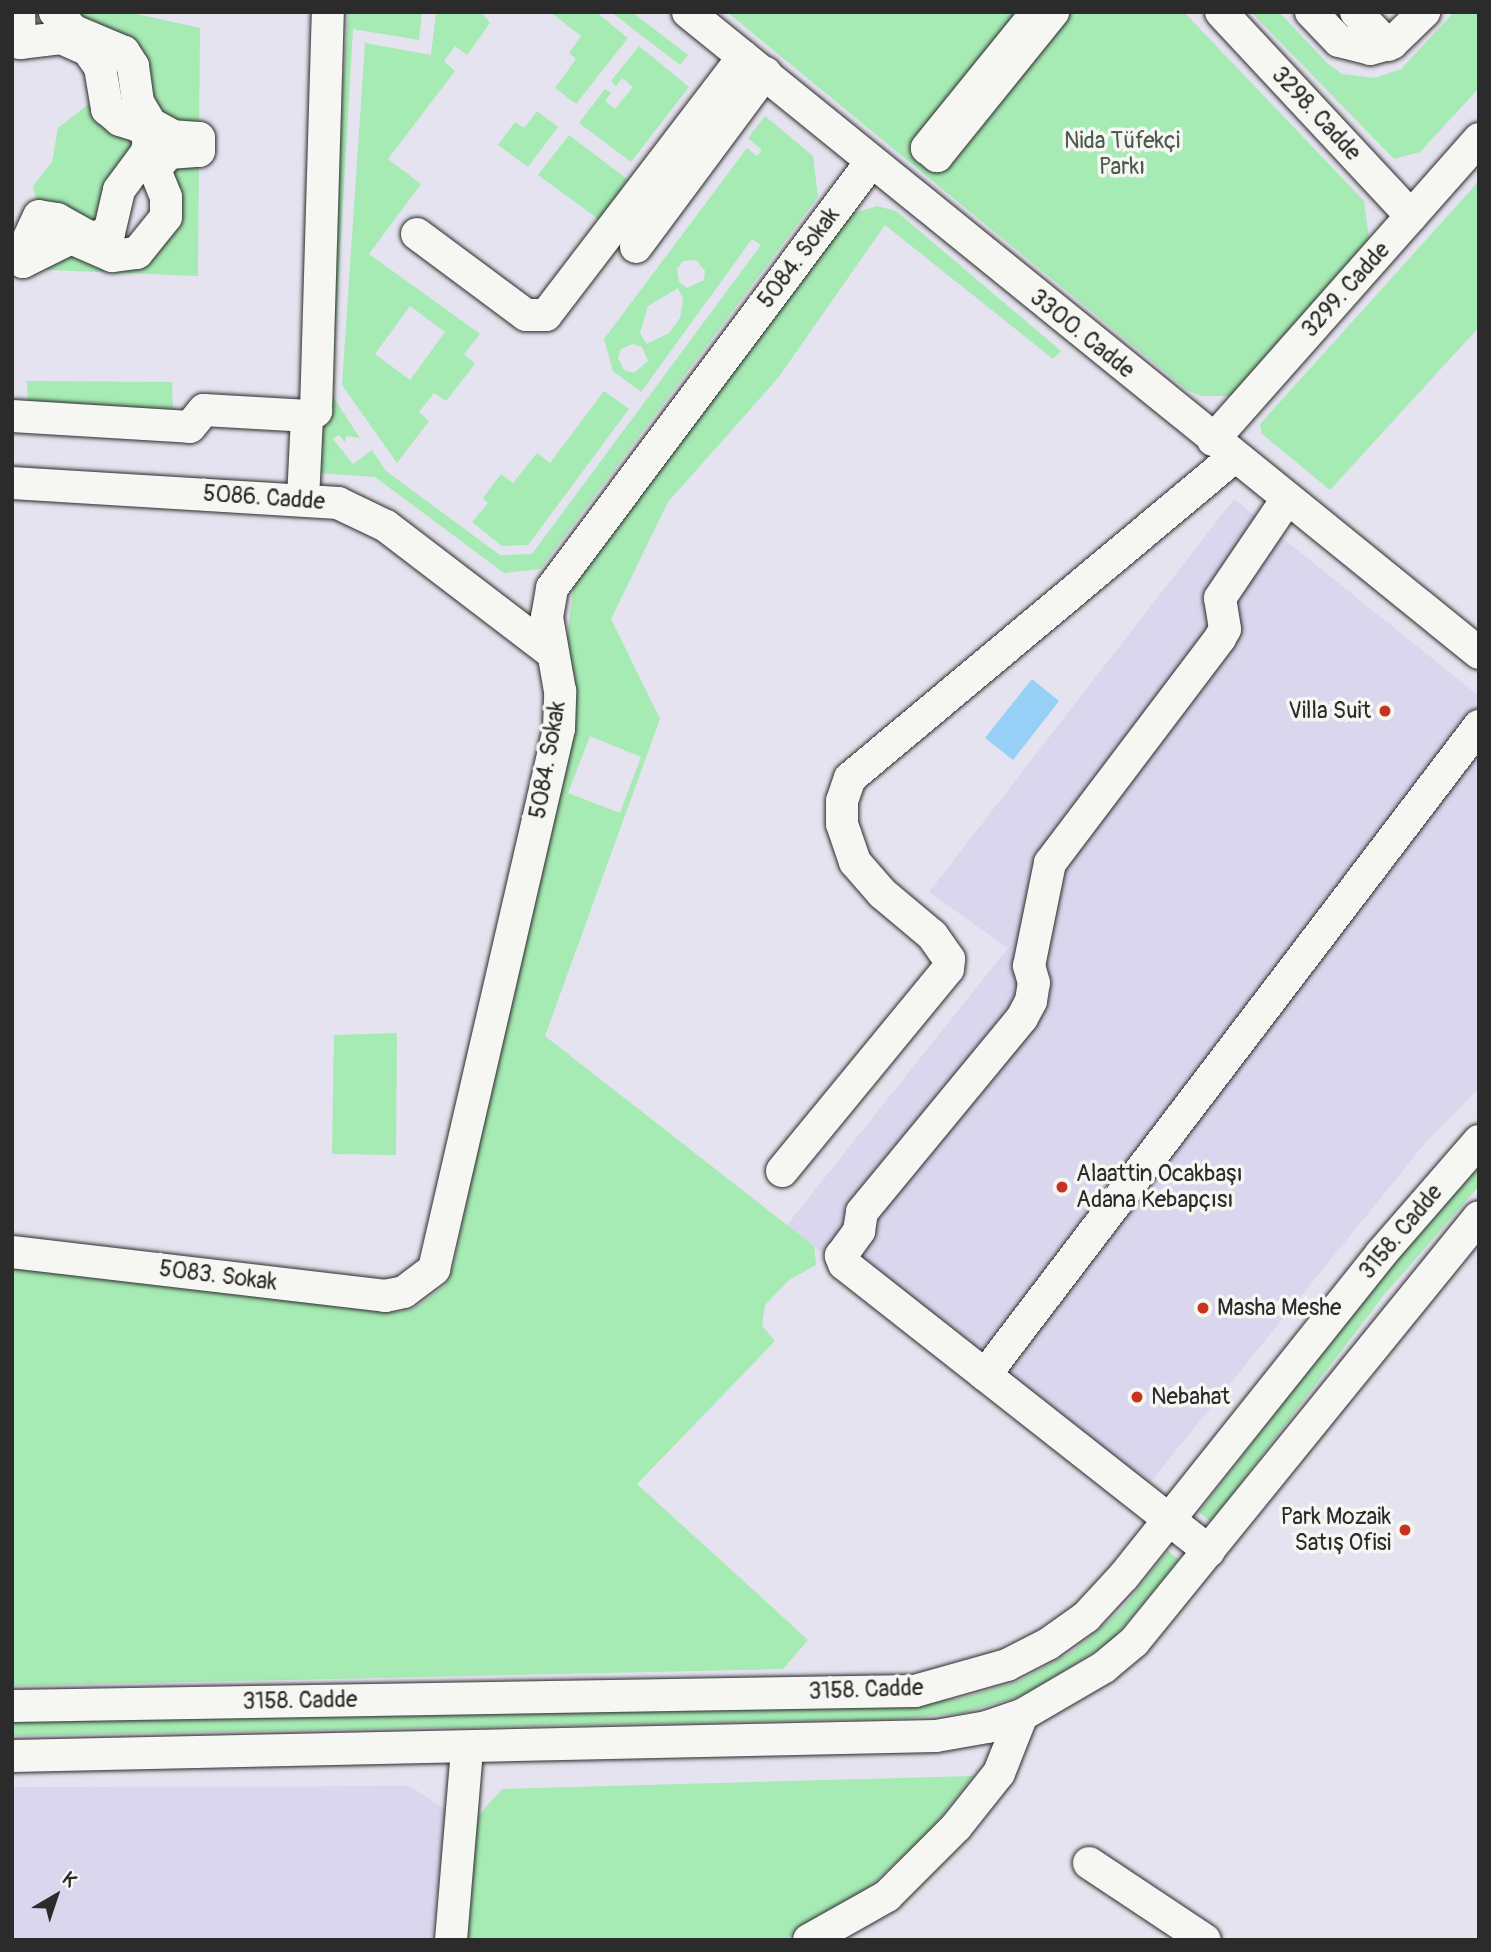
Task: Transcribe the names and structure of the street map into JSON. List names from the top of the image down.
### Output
{
  "streets": {
    "street": [
      "3298. Cadde",
      "5084. Sokak",
      "3299. Cadde",
      "3300. Cadde",
      "5086. Cadde",
      "3158. Cadde",
      "5083. Sokak"
    ]
  },
  "crossings": [
    ["3298. Cadde", "3299. Cadde"],
    ["5084. Sokak", "3300. Cadde"],
    ["5084. Sokak", "5086. Cadde"],
    ["5084. Sokak", "5083. Sokak"],
    ["3299. Cadde", "3300. Cadde"]
  ],
  "parks": ["Nida Tüfekçi Parkı"],
  "places": [
    "Villa Suit",
    "Alaattin Ocakbaşı Adana Kebapçısı",
    "Masha Meshe",
    "Nebahat",
    "Park Mozaik Satış Ofisi"
  ],
  "north": "top right"
}
